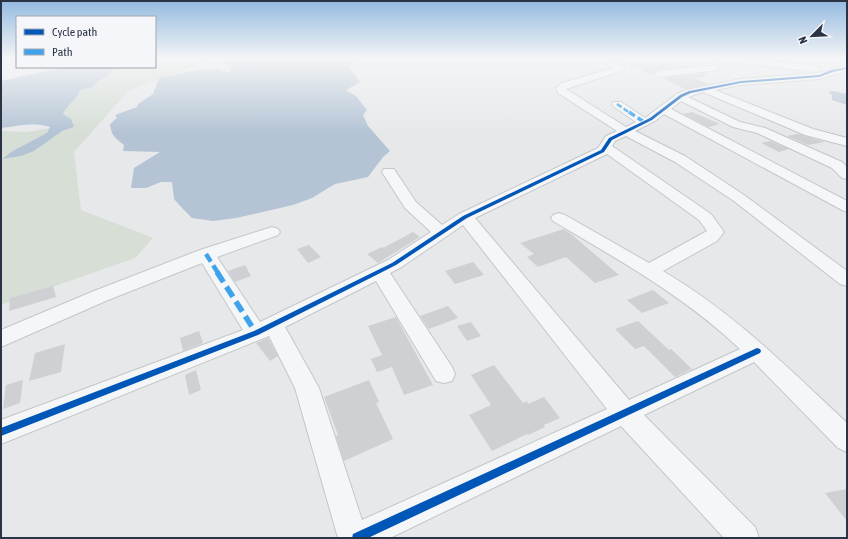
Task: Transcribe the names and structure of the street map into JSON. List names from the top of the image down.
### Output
{
  "legend": ["Cycle path", "Path"],
  "north": "bottom left"
}
